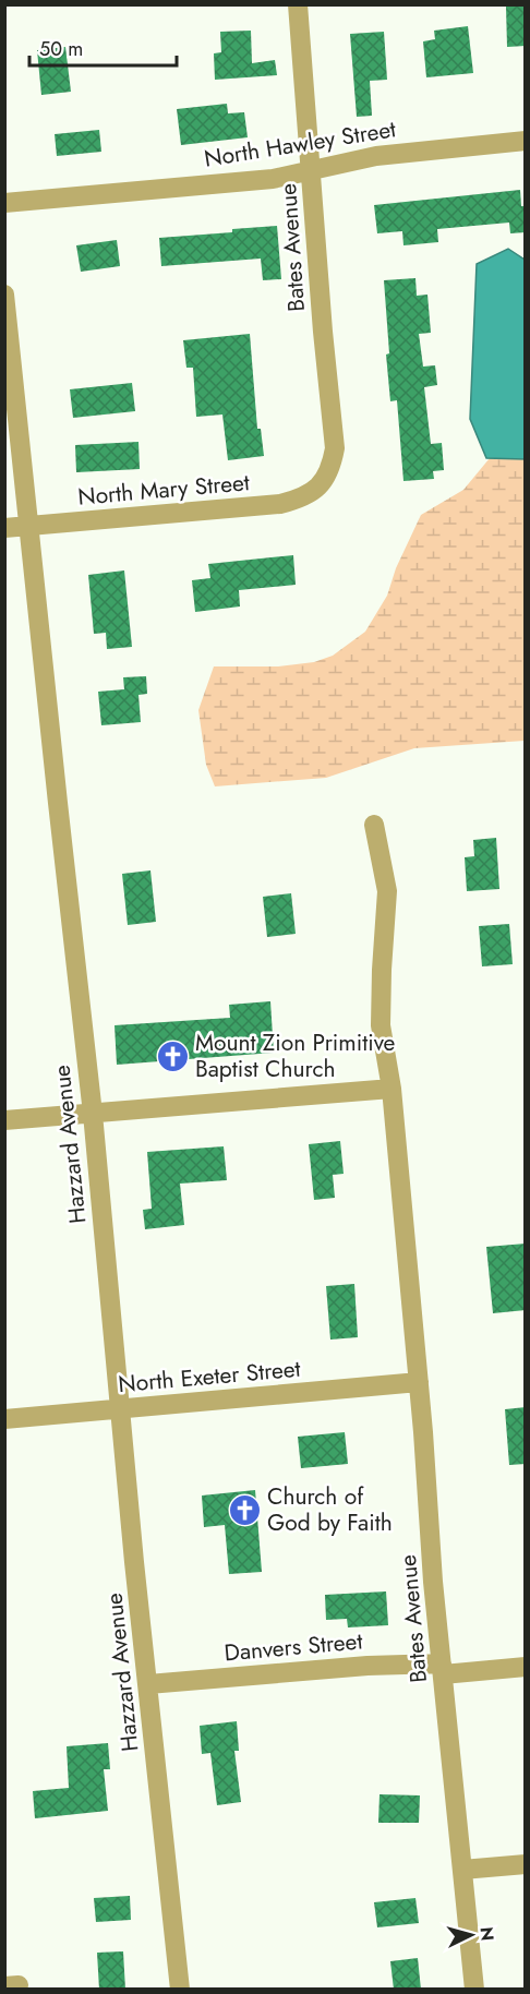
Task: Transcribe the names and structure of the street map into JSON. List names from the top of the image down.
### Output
{
  "streets": {
    "street": [
      "North Hawley Street",
      "Bates Avenue",
      "North Mary Street",
      "Hazzard Avenue",
      "North Exeter Street",
      "Danvers Street"
    ]
  },
  "crossings": [
    ["North Hawley Street", "Bates Avenue"],
    ["Bates Avenue", "North Mary Street"],
    ["Bates Avenue", "North Exeter Street"],
    ["Bates Avenue", "Danvers Street"],
    ["North Mary Street", "Hazzard Avenue"],
    ["Hazzard Avenue", "North Exeter Street"],
    ["Hazzard Avenue", "Danvers Street"]
  ],
  "places": {
    "church": ["Mount Zion Primitive Baptist Church", "Church of God by Faith"]
  },
  "scale_bar": "50 m",
  "north": "right"
}
